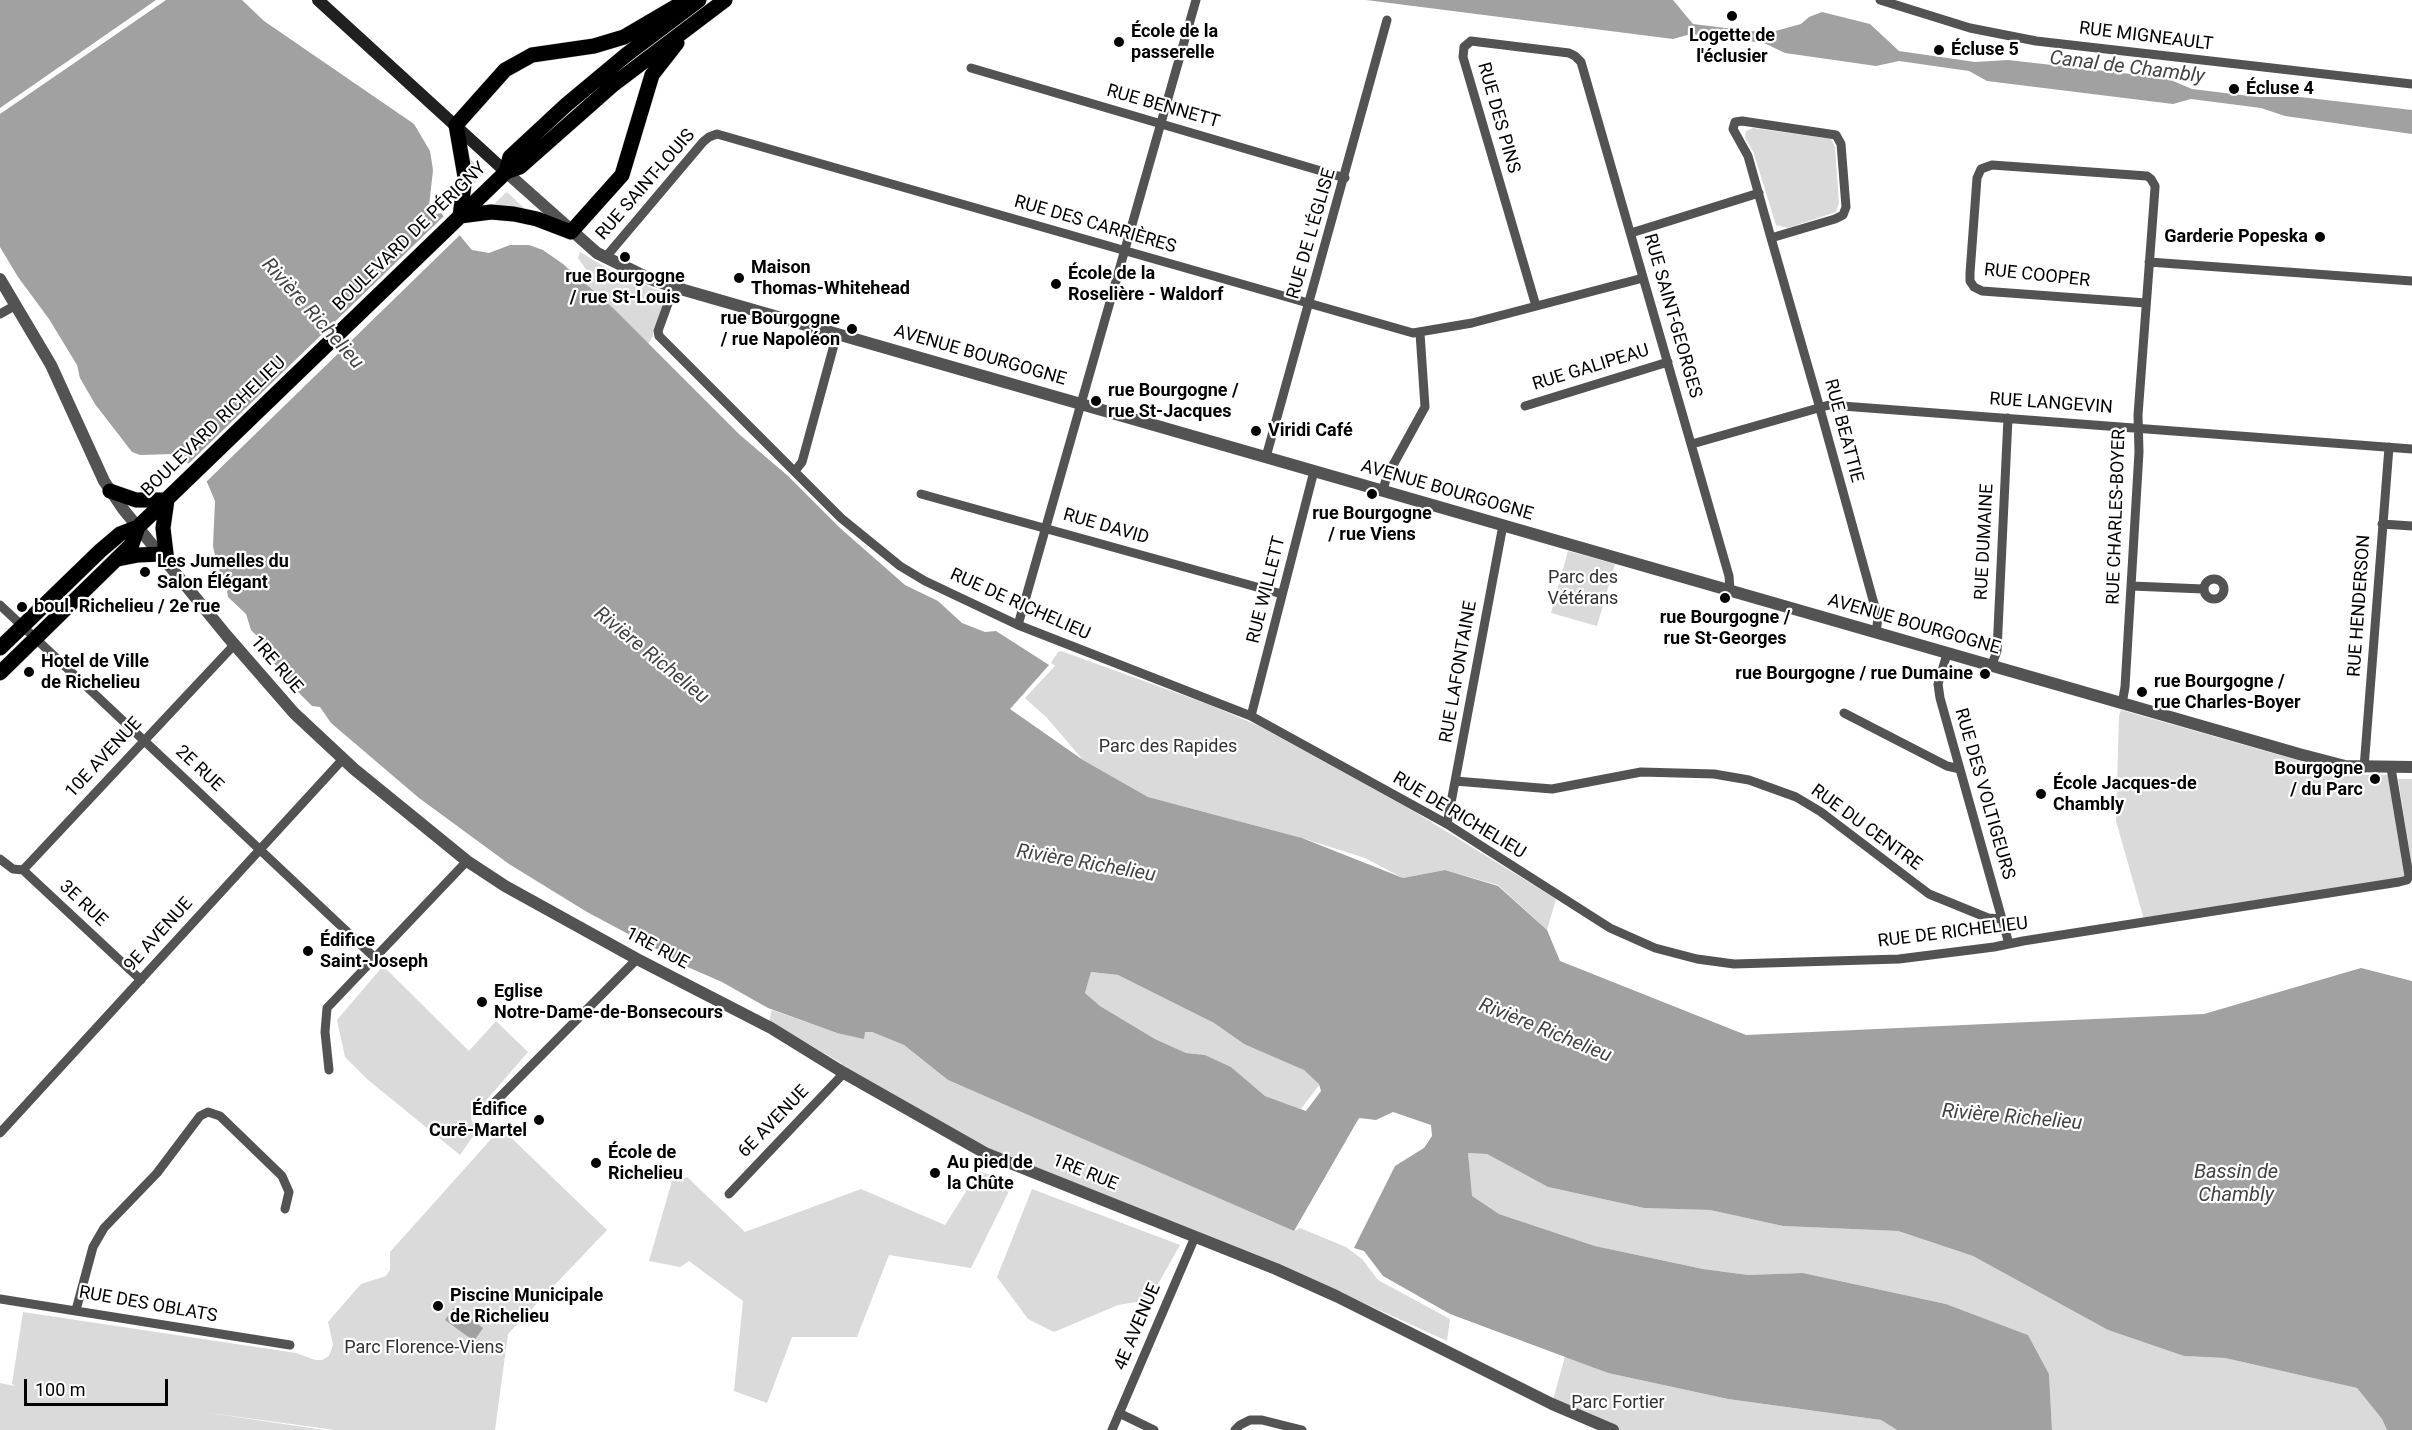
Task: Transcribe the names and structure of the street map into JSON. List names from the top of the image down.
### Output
{
  "streets": {
    "main road": ["BOULEVARD DE PÉRIGNY", "BOULEVARD RICHELIEU"],
    "street": [
      "RUE MIGNEAULT",
      "RUE BENNETT",
      "RUE DES PINS",
      "RUE SAINT-LOUIS",
      "RUE DES CARRIÈRES",
      "RUE DE L'ÉGLISE",
      "RUE COOPER",
      "RUE SAINT-GEORGES",
      "AVENUE BOURGOGNE",
      "RUE GALIPEAU",
      "RUE LANGEVIN",
      "RUE BEATTIE",
      "RUE CHARLES-BOYER",
      "RUE DAVID",
      "RUE DUMAINE",
      "RUE WILLETT",
      "RUE DE RICHELIEU",
      "RUE HENDERSON",
      "1RE RUE",
      "RUE LAFONTAINE",
      "10E AVENUE",
      "2E RUE",
      "RUE DES VOLTIGEURS",
      "RUE DU CENTRE",
      "3E RUE",
      "9E AVENUE",
      "6E AVENUE",
      "RUE DES OBLATS",
      "4E AVENUE"
    ]
  },
  "crossings": [
    ["RUE BENNETT", "RUE DE L'ÉGLISE"],
    ["RUE DES PINS", "RUE DES CARRIÈRES"],
    ["RUE DES PINS", "RUE SAINT-GEORGES"],
    ["RUE SAINT-LOUIS", "RUE DES CARRIÈRES"],
    ["RUE SAINT-LOUIS", "AVENUE BOURGOGNE"],
    ["RUE DES CARRIÈRES", "RUE DE L'ÉGLISE"],
    ["RUE DES CARRIÈRES", "RUE SAINT-GEORGES"],
    ["RUE DE L'ÉGLISE", "AVENUE BOURGOGNE"],
    ["BOULEVARD DE PÉRIGNY", "AVENUE BOURGOGNE"],
    ["BOULEVARD DE PÉRIGNY", "BOULEVARD RICHELIEU"],
    ["RUE COOPER", "RUE CHARLES-BOYER"],
    ["RUE SAINT-GEORGES", "AVENUE BOURGOGNE"],
    ["RUE SAINT-GEORGES", "RUE GALIPEAU"],
    ["RUE SAINT-GEORGES", "RUE LANGEVIN"],
    ["AVENUE BOURGOGNE", "RUE BEATTIE"],
    ["AVENUE BOURGOGNE", "RUE CHARLES-BOYER"],
    ["AVENUE BOURGOGNE", "RUE DUMAINE"],
    ["AVENUE BOURGOGNE", "RUE WILLETT"],
    ["AVENUE BOURGOGNE", "RUE DE RICHELIEU"],
    ["AVENUE BOURGOGNE", "RUE HENDERSON"],
    ["AVENUE BOURGOGNE", "RUE LAFONTAINE"],
    ["AVENUE BOURGOGNE", "RUE DES VOLTIGEURS"],
    ["RUE LANGEVIN", "RUE BEATTIE"],
    ["RUE LANGEVIN", "RUE CHARLES-BOYER"],
    ["RUE LANGEVIN", "RUE DUMAINE"],
    ["RUE LANGEVIN", "RUE HENDERSON"],
    ["BOULEVARD RICHELIEU", "1RE RUE"],
    ["BOULEVARD RICHELIEU", "2E RUE"],
    ["RUE DAVID", "RUE WILLETT"],
    ["RUE WILLETT", "RUE DE RICHELIEU"],
    ["RUE DE RICHELIEU", "RUE LAFONTAINE"],
    ["RUE DE RICHELIEU", "RUE DES VOLTIGEURS"],
    ["1RE RUE", "10E AVENUE"],
    ["1RE RUE", "9E AVENUE"],
    ["1RE RUE", "6E AVENUE"],
    ["1RE RUE", "4E AVENUE"],
    ["RUE LAFONTAINE", "RUE DU CENTRE"],
    ["10E AVENUE", "2E RUE"],
    ["10E AVENUE", "3E RUE"],
    ["2E RUE", "9E AVENUE"],
    ["RUE DES VOLTIGEURS", "RUE DU CENTRE"],
    ["3E RUE", "9E AVENUE"]
  ],
  "water": ["Canal de Chambly", "Rivière Richelieu", "Bassin de Chambly"],
  "parks": [
    "Parc des Vétérans",
    "Parc des Rapides",
    "Parc Florence-Viens",
    "Parc Fortier"
  ],
  "places": [
    "Logette de l'éclusier",
    "École de la passerelle",
    "Écluse 5",
    "Écluse 4",
    "Garderie Popeska",
    "rue Bourgogne / rue St-Louis",
    "Maison Thomas-Whitehead",
    "École de la Roselière - Waldorf",
    "rue Bourgogne / rue Napoléon",
    "rue Bourgogne / rue St-Jacques",
    "Viridi Café",
    "rue Bourgogne / rue Viens",
    "Les Jumelles du Salon Élégant",
    "rue Bourgogne / rue St-Georges",
    "boul. Richelieu / 2e rue",
    "Hotel de Ville de Richelieu",
    "rue Bourgogne / rue Dumaine",
    "rue Bourgogne / rue Charles-Boyer",
    "Bourgogne / du Parc",
    "École Jacques-de Chambly",
    "Édifice Saint-Joseph",
    "Eglise Notre-Dame-de-Bonsecours",
    "Édifice Curē-Martel",
    "École de Richelieu",
    "Au pied de la Chûte",
    "Piscine Municipale de Richelieu"
  ],
  "scale_bar": "100 m"
}
